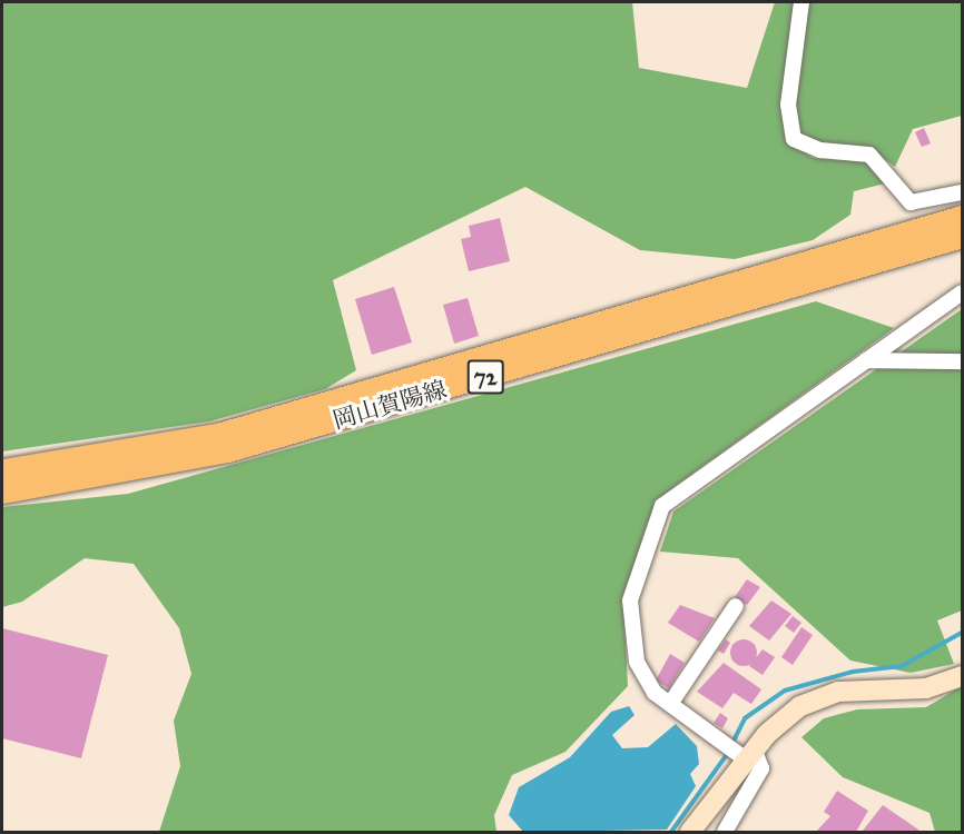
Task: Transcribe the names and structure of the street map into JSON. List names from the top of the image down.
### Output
{
  "streets": {
    "main road": ["72", "岡山賀陽線"]
  }
}
